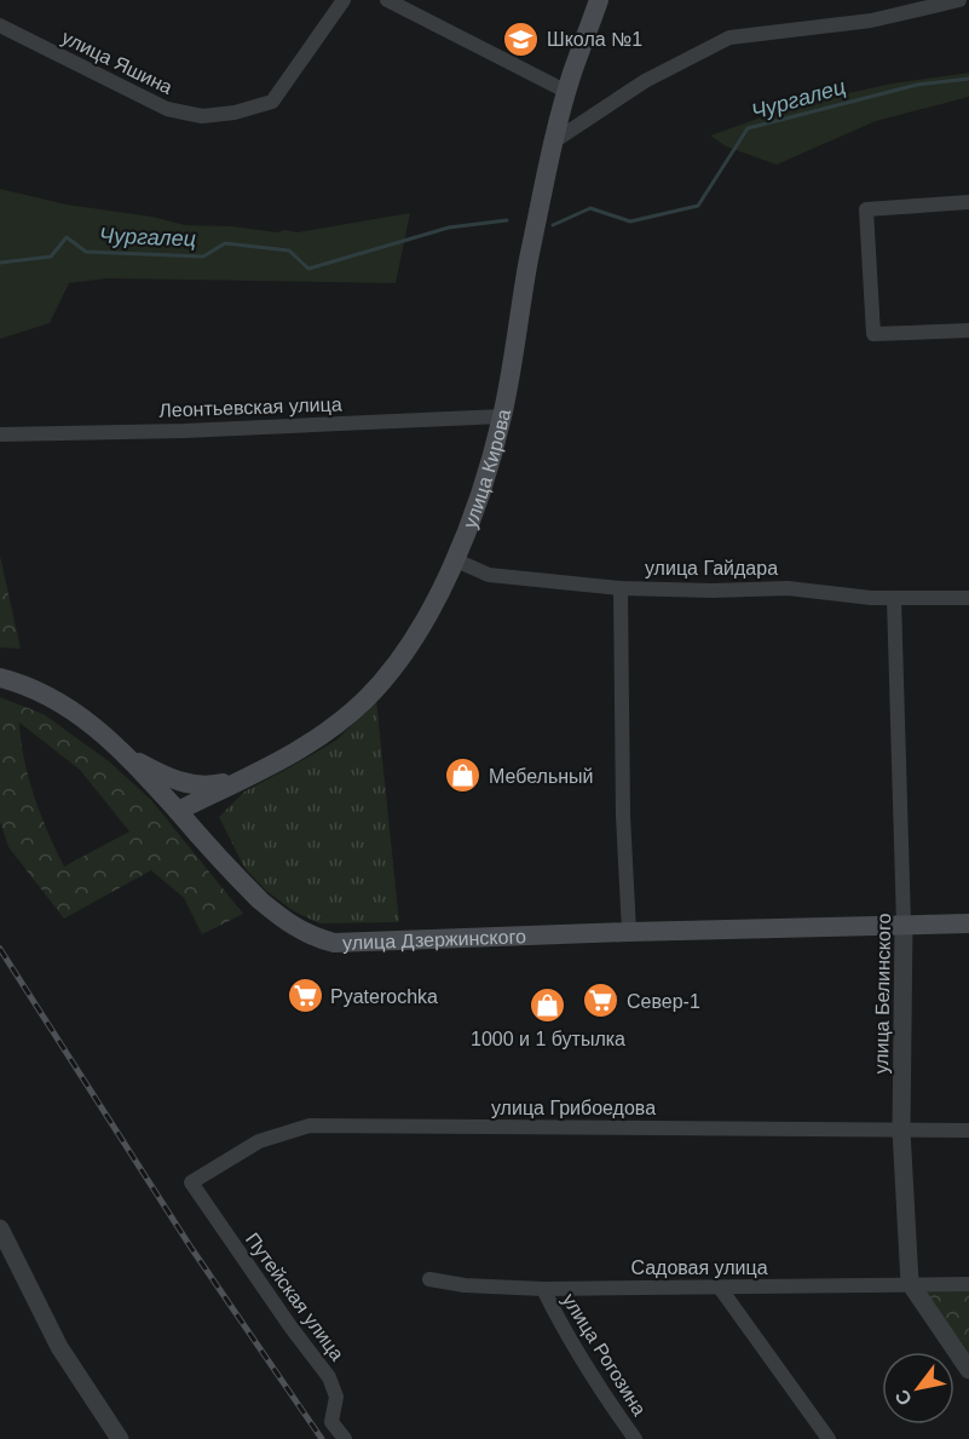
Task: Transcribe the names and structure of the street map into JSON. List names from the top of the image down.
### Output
{
  "streets": {
    "main road": ["улица Кирова", "улица Дзержинского"],
    "street": [
      "улица Яшина",
      "Леонтьевская улица",
      "улица Гайдара",
      "улица Белинского",
      "улица Грибоедова",
      "Садовая улица",
      "Путейская улица",
      "улица Рогозина"
    ]
  },
  "crossings": [
    ["Леонтьевская улица", "улица Кирова"],
    ["улица Кирова", "улица Гайдара"],
    ["улица Кирова", "улица Дзержинского"],
    ["улица Гайдара", "улица Белинского"],
    ["улица Дзержинского", "улица Белинского"],
    ["улица Белинского", "улица Грибоедова"],
    ["улица Белинского", "Садовая улица"],
    ["улица Грибоедова", "Путейская улица"],
    ["Садовая улица", "улица Рогозина"]
  ],
  "water": ["Чургалец"],
  "places": {
    "school or university": ["Школа №1"],
    "shop": ["Мебельный", "1000 и 1 бутылка"],
    "supermarket": ["Pyaterochka", "Север-1"]
  },
  "north": "bottom left"
}
